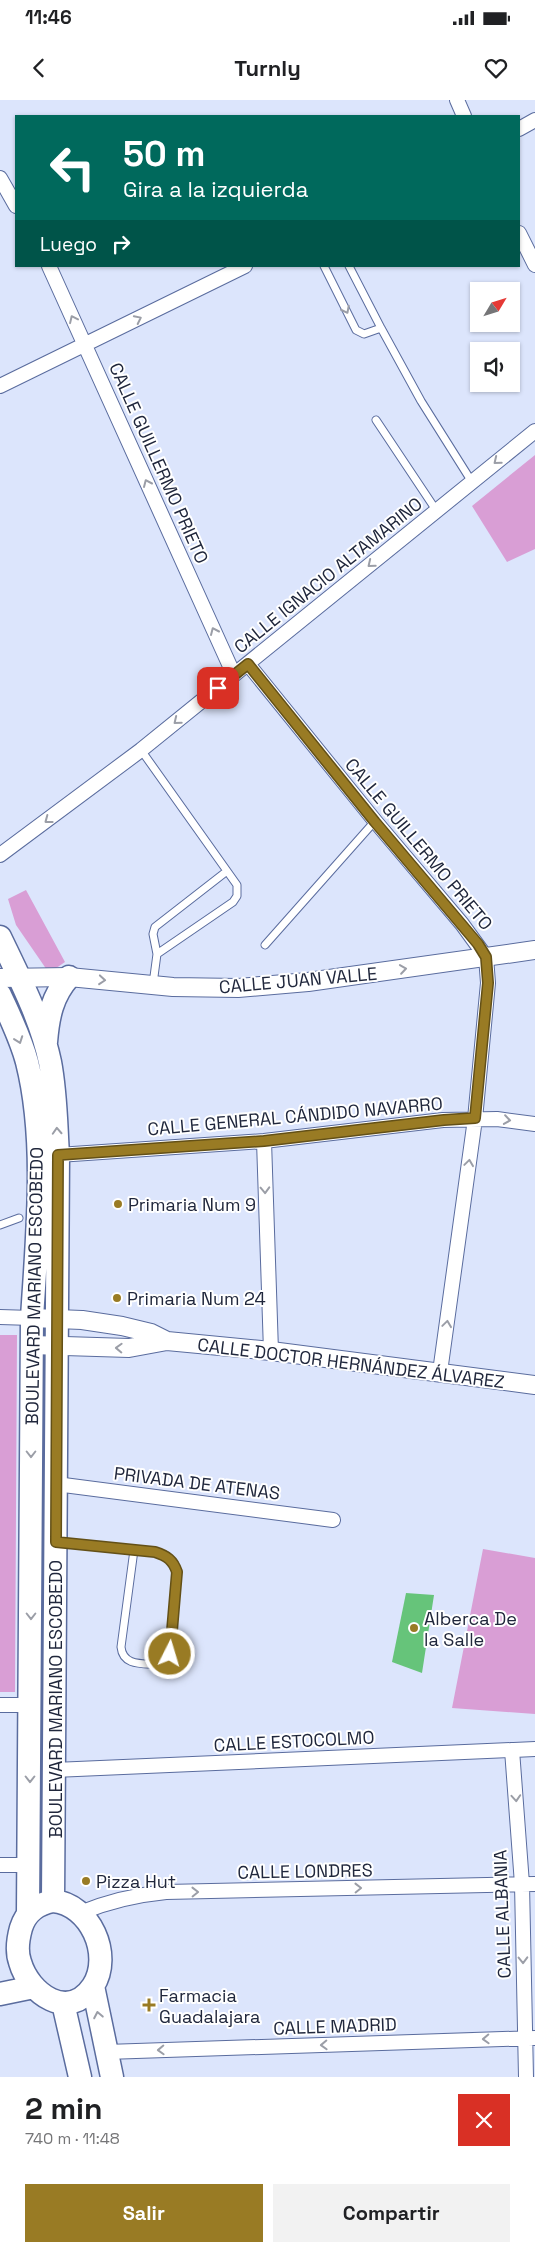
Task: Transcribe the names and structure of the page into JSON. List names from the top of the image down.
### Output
{
  "streets": {
    "main road": ["BOULEVARD MARIANO ESCOBEDO"],
    "street": [
      "CALLE GUILLERMO PRIETO",
      "CALLE IGNACIO ALTAMARINO",
      "CALLE JUAN VALLE",
      "CALLE GENERAL CÁNDIDO NAVARRO",
      "CALLE DOCTOR HERNÁNDEZ ÁLVAREZ",
      "PRIVADA DE ATENAS",
      "CALLE ESTOCOLMO",
      "CALLE LONDRES",
      "CALLE ALBANIA",
      "CALLE MADRID"
    ]
  },
  "crossings": [
    ["CALLE GUILLERMO PRIETO", "CALLE IGNACIO ALTAMARINO"],
    ["CALLE GUILLERMO PRIETO", "CALLE JUAN VALLE"],
    ["CALLE GUILLERMO PRIETO", "CALLE GENERAL CÁNDIDO NAVARRO"],
    ["CALLE GUILLERMO PRIETO", "CALLE DOCTOR HERNÁNDEZ ÁLVAREZ"],
    ["CALLE JUAN VALLE", "BOULEVARD MARIANO ESCOBEDO"],
    ["CALLE GENERAL CÁNDIDO NAVARRO", "BOULEVARD MARIANO ESCOBEDO"],
    ["BOULEVARD MARIANO ESCOBEDO", "CALLE DOCTOR HERNÁNDEZ ÁLVAREZ"],
    ["BOULEVARD MARIANO ESCOBEDO", "PRIVADA DE ATENAS"],
    ["BOULEVARD MARIANO ESCOBEDO", "CALLE ESTOCOLMO"],
    ["BOULEVARD MARIANO ESCOBEDO", "CALLE LONDRES"],
    ["CALLE ESTOCOLMO", "CALLE ALBANIA"],
    ["CALLE LONDRES", "CALLE ALBANIA"],
    ["CALLE ALBANIA", "CALLE MADRID"]
  ],
  "one_way": [
    "CALLE GUILLERMO PRIETO",
    "CALLE IGNACIO ALTAMARINO",
    "CALLE JUAN VALLE",
    "CALLE LONDRES",
    "CALLE ALBANIA",
    "CALLE MADRID"
  ],
  "places": {
    "other": [
      "Primaria Num 9",
      "Primaria Num 24",
      "Alberca De la Salle",
      "Pizza Hut"
    ],
    "health": ["Farmacia Guadalajara"]
  },
  "north": "top right",
  "page": {
    "status": "11:46",
    "header": "Turnly",
    "turn": ["50 m", "Gira a la izquierda"],
    "then": "Luego",
    "heading": ["2 min", "740 m · 11:48"],
    "buttons": ["Salir", "Compartir"]
  }
}
